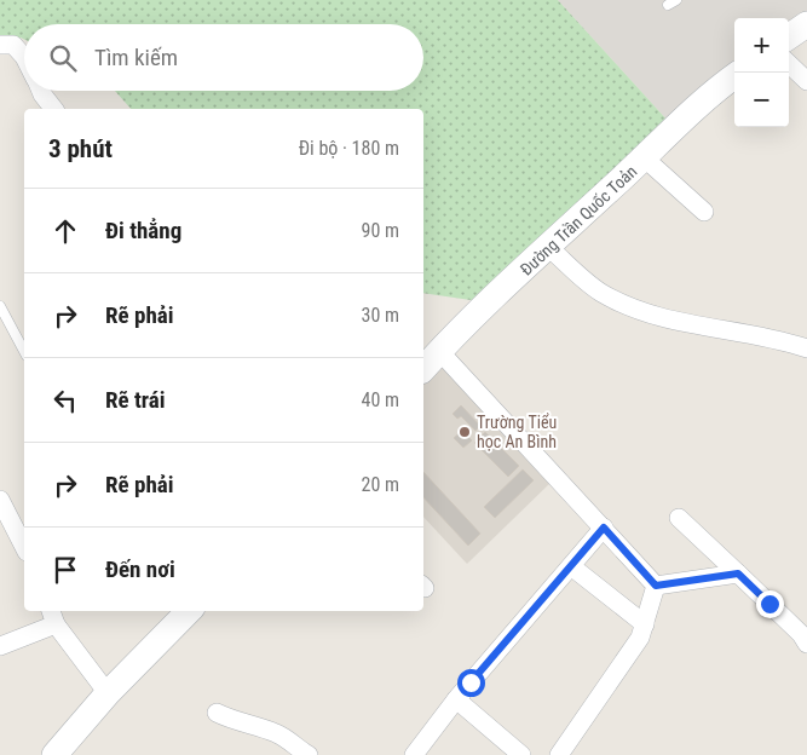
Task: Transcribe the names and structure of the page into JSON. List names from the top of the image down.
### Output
{
  "streets": {
    "main road": ["Đường Trần Quốc Toản"]
  },
  "places": ["Trường Tiểu học An Bình"],
  "page": {
    "map_buttons": ["+", "−"],
    "search": "Tìm kiếm",
    "heading": ["3 phút", "Đi bộ · 180 m"],
    "list": [
      ["Đi thẳng", "90 m"],
      ["Rẽ phải", "30 m"],
      ["Rẽ trái", "40 m"],
      ["Rẽ phải", "20 m"],
      "Đến nơi"
    ]
  }
}
